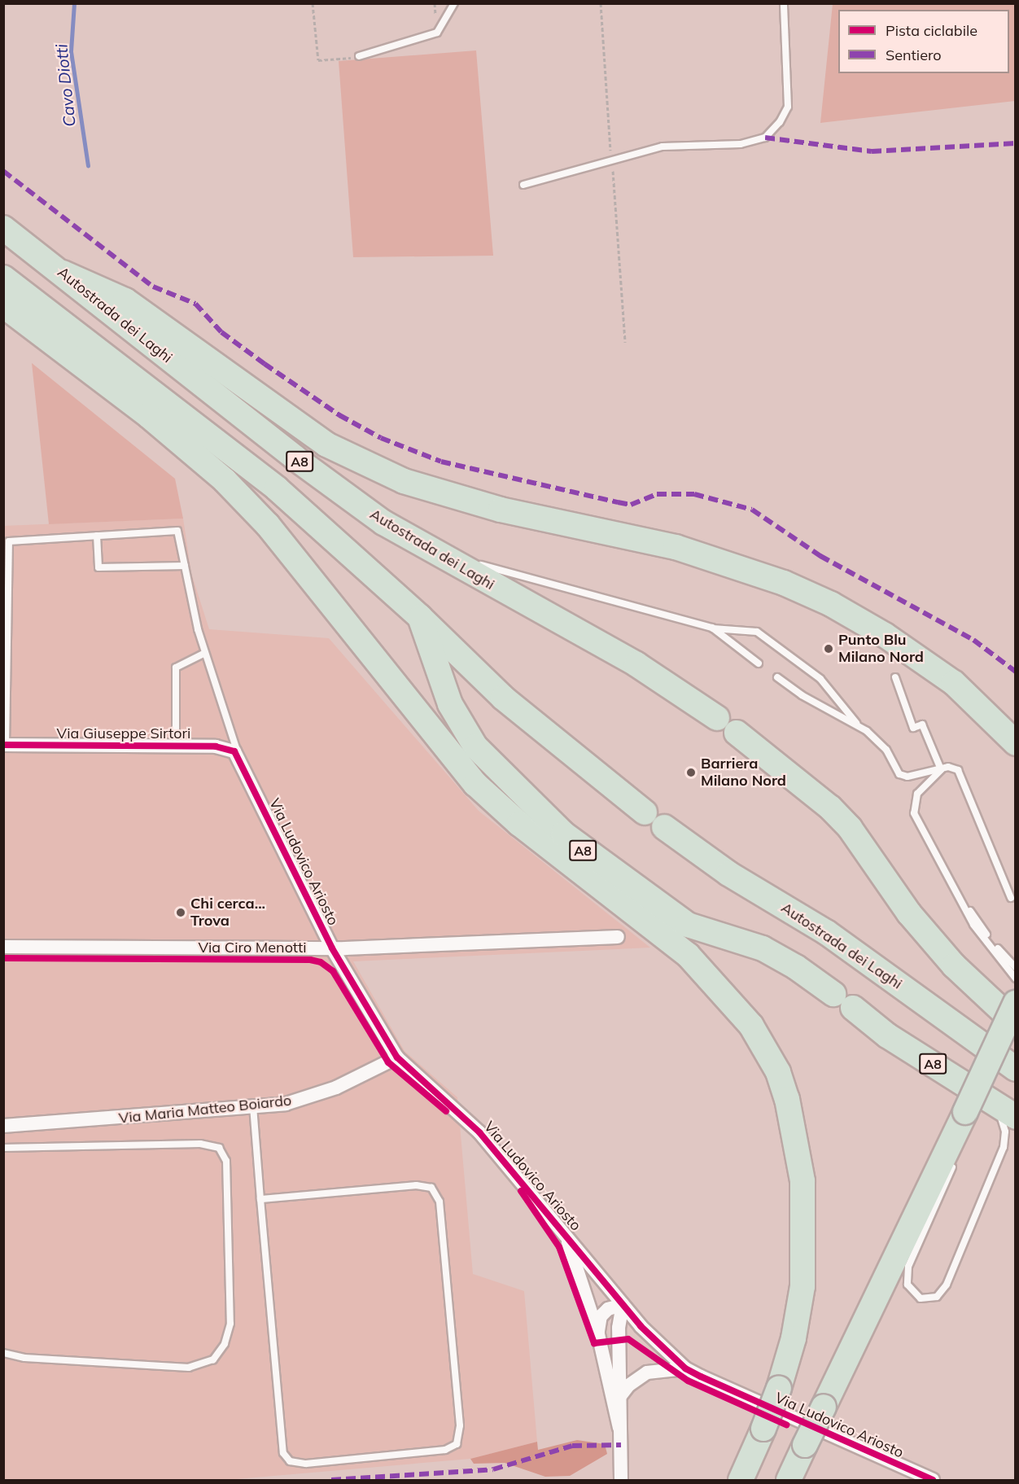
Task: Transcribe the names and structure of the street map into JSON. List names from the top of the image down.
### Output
{
  "streets": {
    "highway": ["Autostrada dei Laghi", "A8"],
    "street": [
      "Via Giuseppe Sirtori",
      "Via Ludovico Ariosto",
      "Via Ciro Menotti",
      "Via Maria Matteo Boiardo"
    ]
  },
  "crossings": [
    ["Via Giuseppe Sirtori", "Via Ludovico Ariosto"],
    ["Via Ludovico Ariosto", "Via Ciro Menotti"],
    ["Via Ludovico Ariosto", "Via Maria Matteo Boiardo"]
  ],
  "water": ["Cavo Diotti"],
  "places": ["Punto Blu Milano Nord", "Barriera Milano Nord", "Chi cerca... Trova"],
  "legend": ["Pista ciclabile", "Sentiero"]
}
